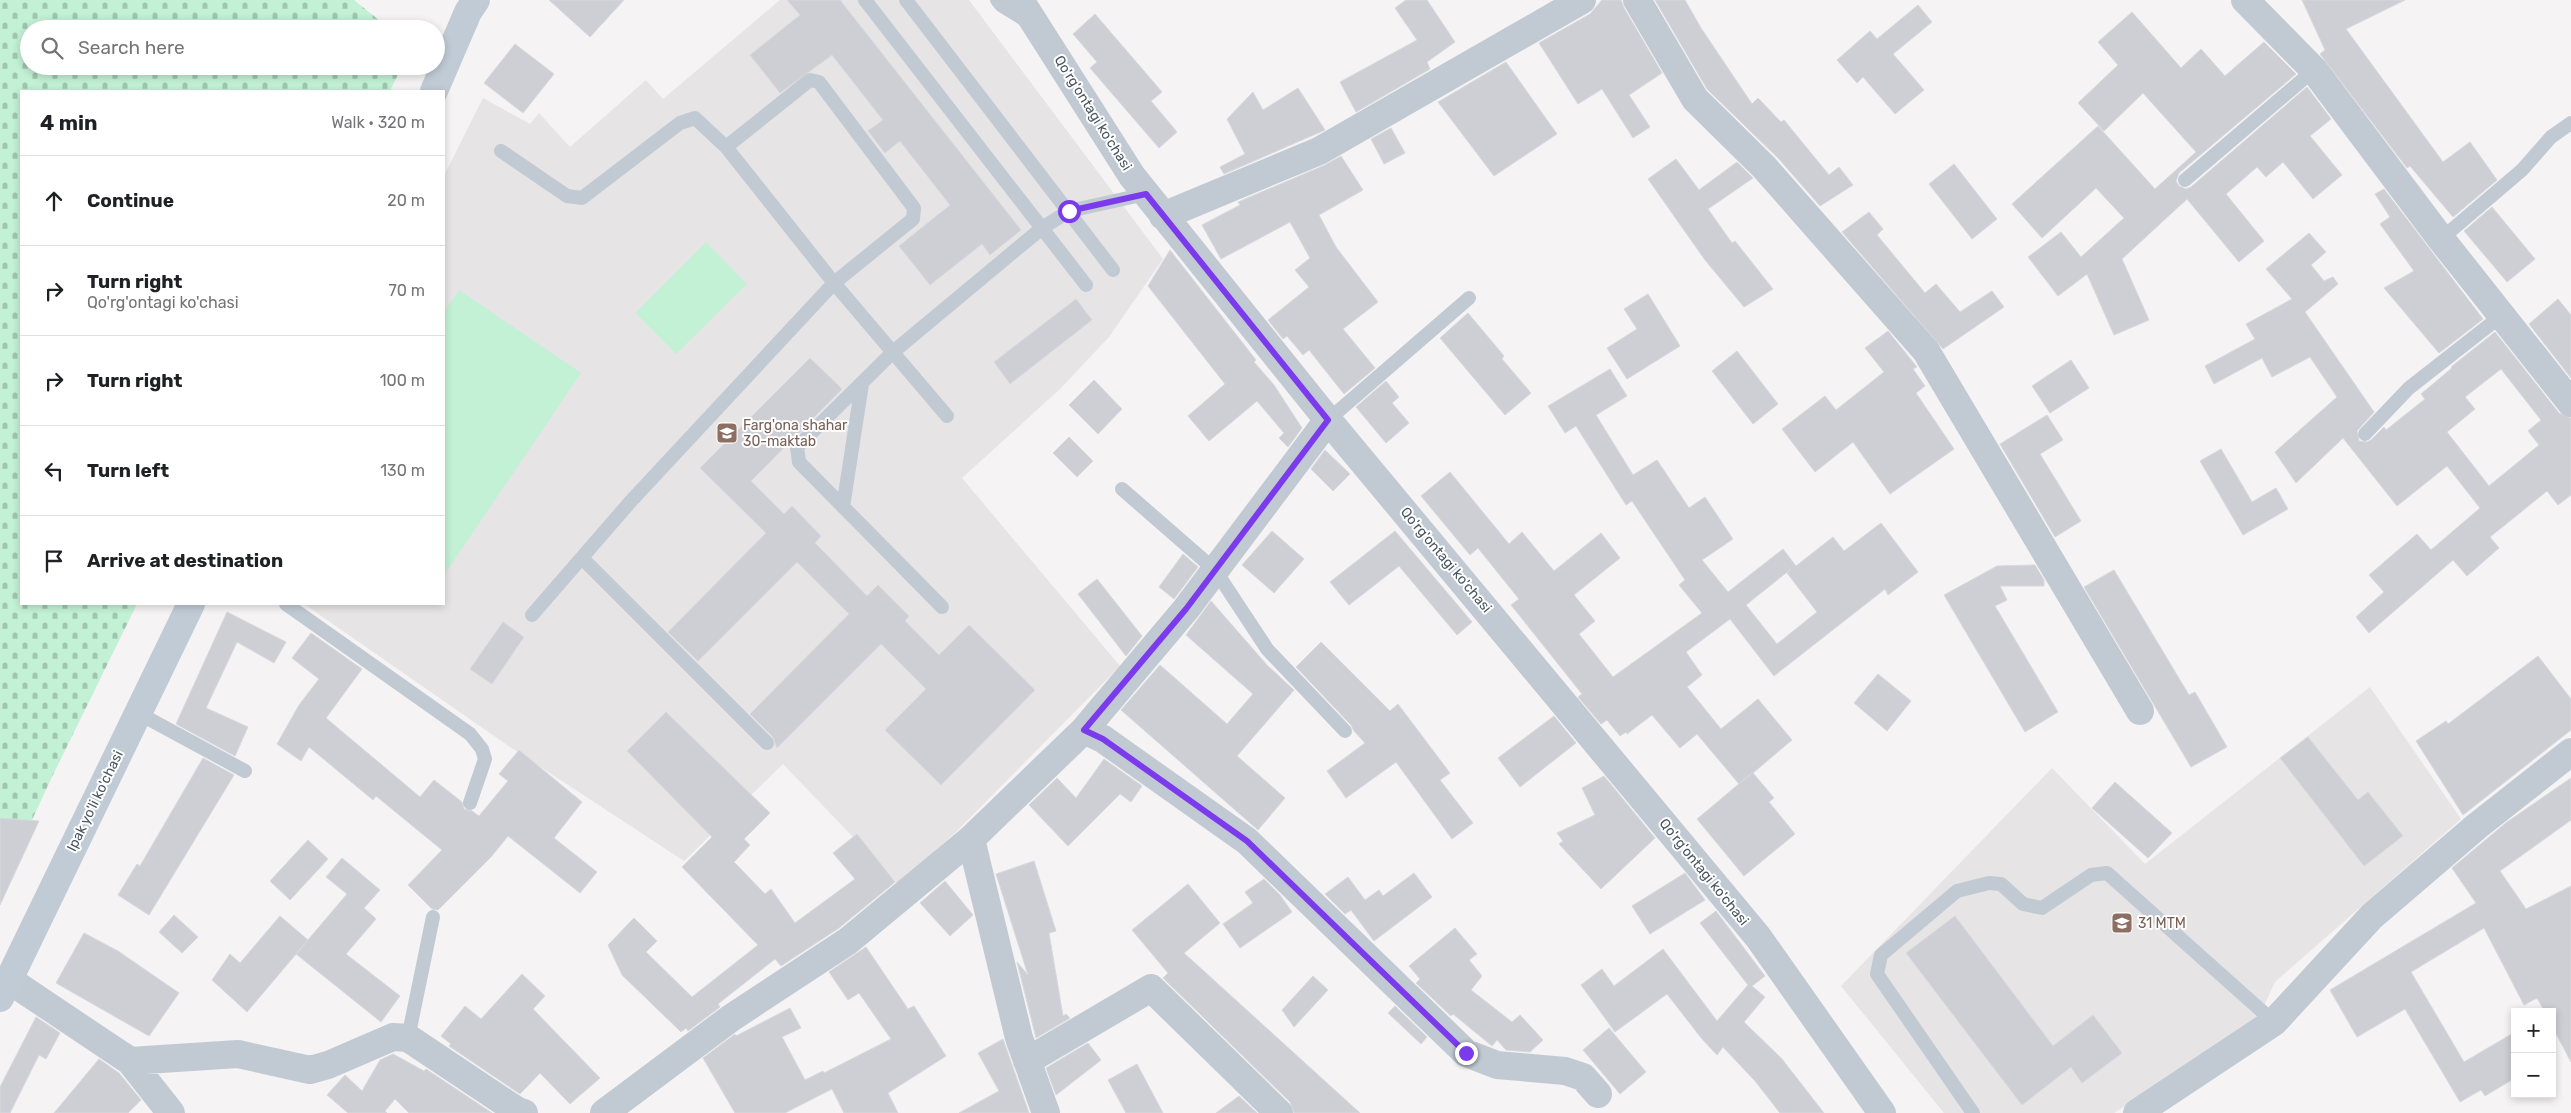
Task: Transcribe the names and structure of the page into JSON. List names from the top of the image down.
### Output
{
  "streets": {
    "main road": ["Ipak yo'li ko'chasi"],
    "street": ["Qo'rg'ontagi ko'chasi"]
  },
  "places": {
    "school or university": ["Farg'ona shahar 30-maktab", "31 MTM"]
  },
  "page": {
    "search": "Search here",
    "heading": ["4 min", "Walk · 320 m"],
    "list": [
      ["Continue", "20 m"],
      ["Turn right", "Qo'rg'ontagi ko'chasi", "70 m"],
      ["Turn right", "100 m"],
      ["Turn left", "130 m"],
      "Arrive at destination"
    ],
    "map_buttons": ["+", "−"]
  }
}
